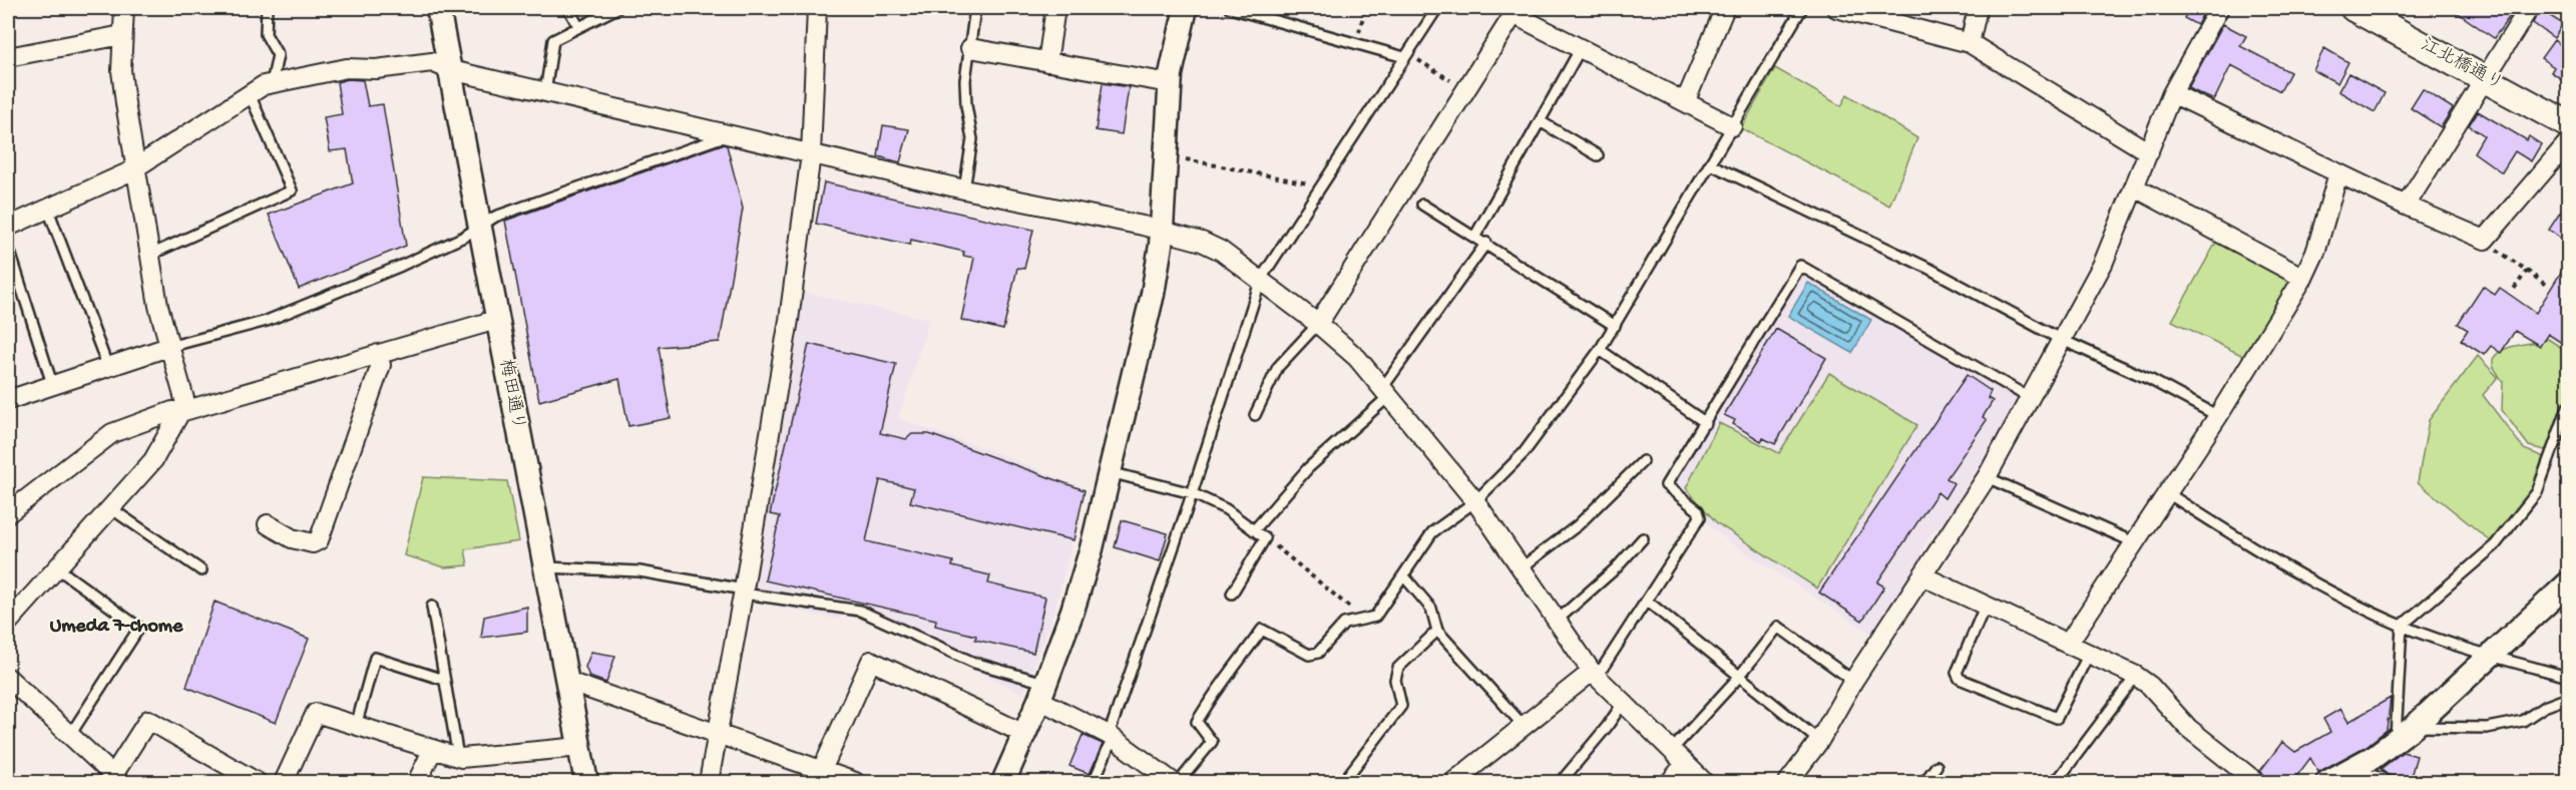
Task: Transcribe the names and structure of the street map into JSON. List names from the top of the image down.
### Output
{
  "streets": {
    "main road": ["江北橋通り"],
    "street": ["梅田通り"]
  },
  "districts": ["Umeda 7-chome"]
}
